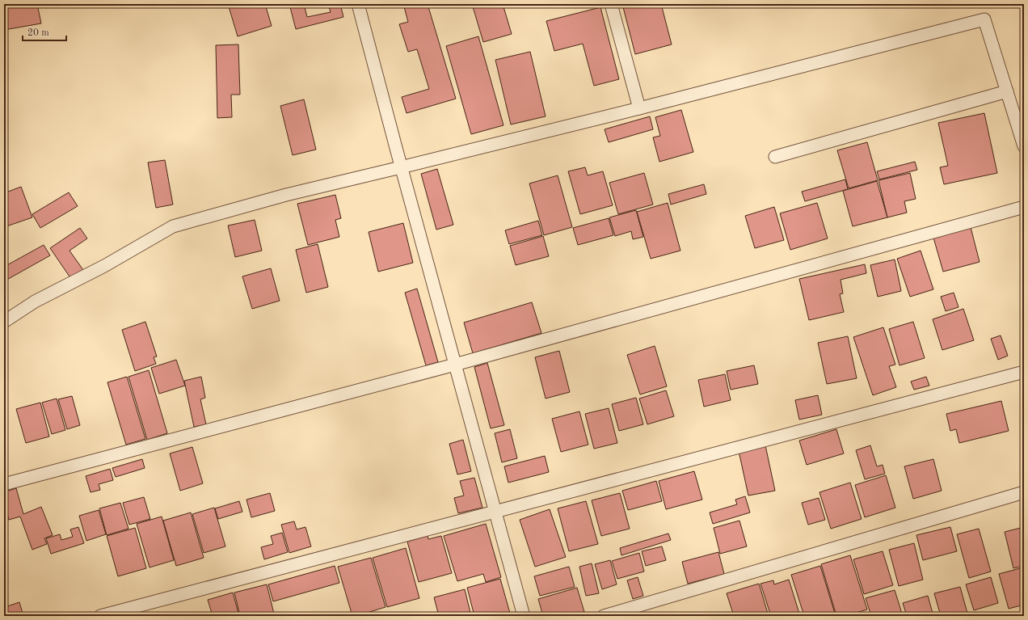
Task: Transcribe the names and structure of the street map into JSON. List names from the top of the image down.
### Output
{
  "scale_bar": "20 m"
}
